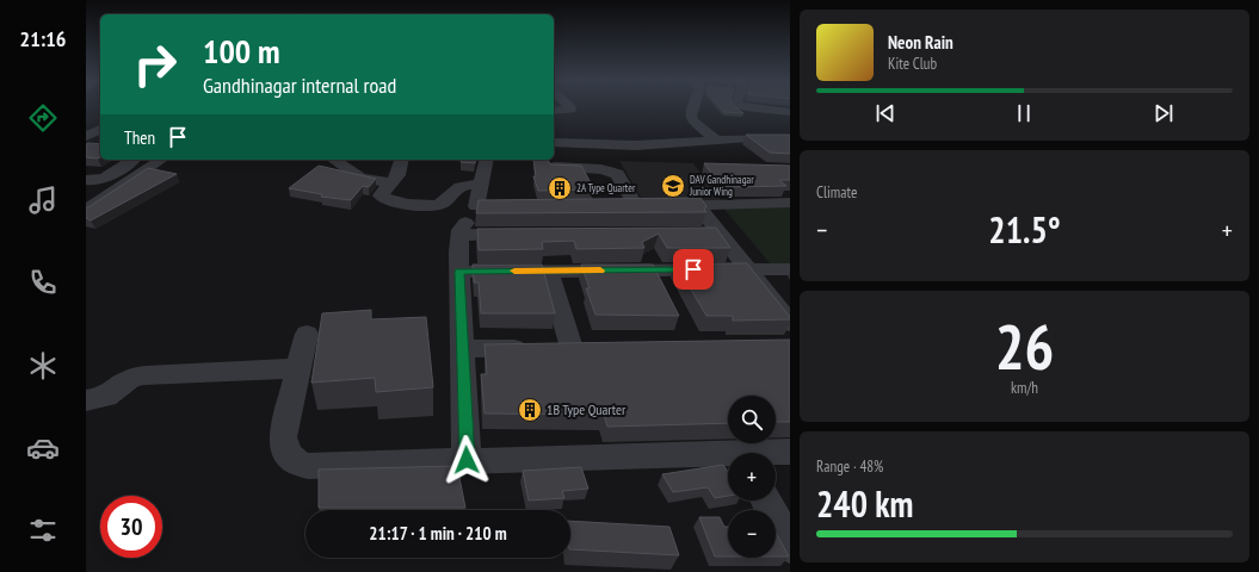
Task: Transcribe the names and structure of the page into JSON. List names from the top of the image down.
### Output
{
  "places": {
    "school or university": ["DAV Gandhinagar Junior Wing"],
    "building": ["2A Type Quarter", "1B Type Quarter"]
  },
  "page": {
    "tabs": "21:16",
    "turn": ["100 m", "Gandhinagar internal road"],
    "song": ["Neon Rain", "Kite Club"],
    "then": "Then",
    "tile": [
      "Climate",
      ["26", "km/h"],
      ["Range · 48%", "240 km"]
    ],
    "heat": ["−", "21.5°", "+"],
    "map_buttons": ["+", "−"],
    "limit": "30",
    "trip": "21:17 · 1 min · 210 m"
  }
}
